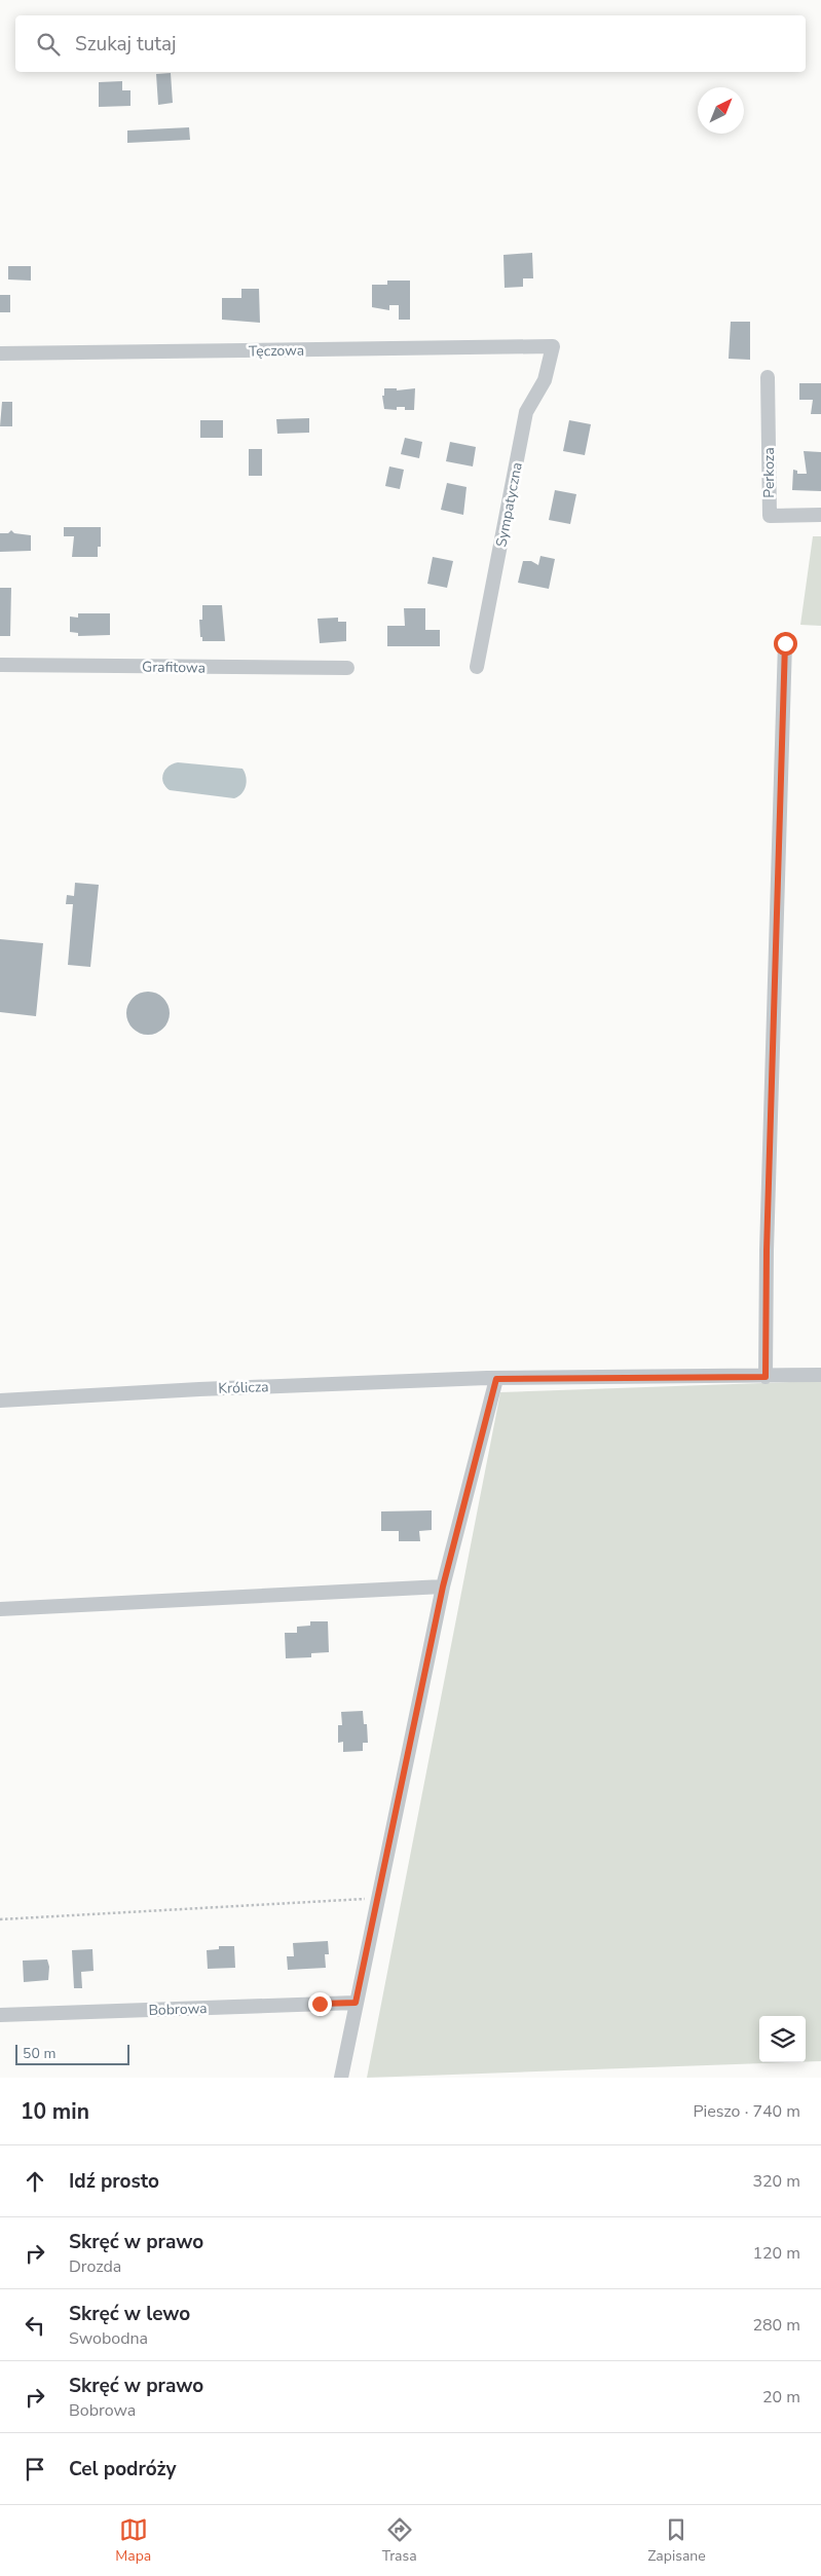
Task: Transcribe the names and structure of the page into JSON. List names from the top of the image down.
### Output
{
  "streets": {
    "street": [
      "Tęczowa",
      "Perkoza",
      "Sympatyczna",
      "Grafitowa",
      "Królicza",
      "Bobrowa"
    ]
  },
  "crossings": [
    ["Tęczowa", "Sympatyczna"]
  ],
  "scale_bar": "50 m",
  "north": "top right",
  "page": {
    "search": "Szukaj tutaj",
    "scale": "50 m",
    "heading": ["10 min", "Pieszo · 740 m"],
    "list": [
      ["Idź prosto", "320 m"],
      ["Skręć w prawo", "Drozda", "120 m"],
      ["Skręć w lewo", "Swobodna", "280 m"],
      ["Skręć w prawo", "Bobrowa", "20 m"],
      "Cel podróży"
    ],
    "nav": ["Mapa", "Trasa", "Zapisane"]
  }
}
